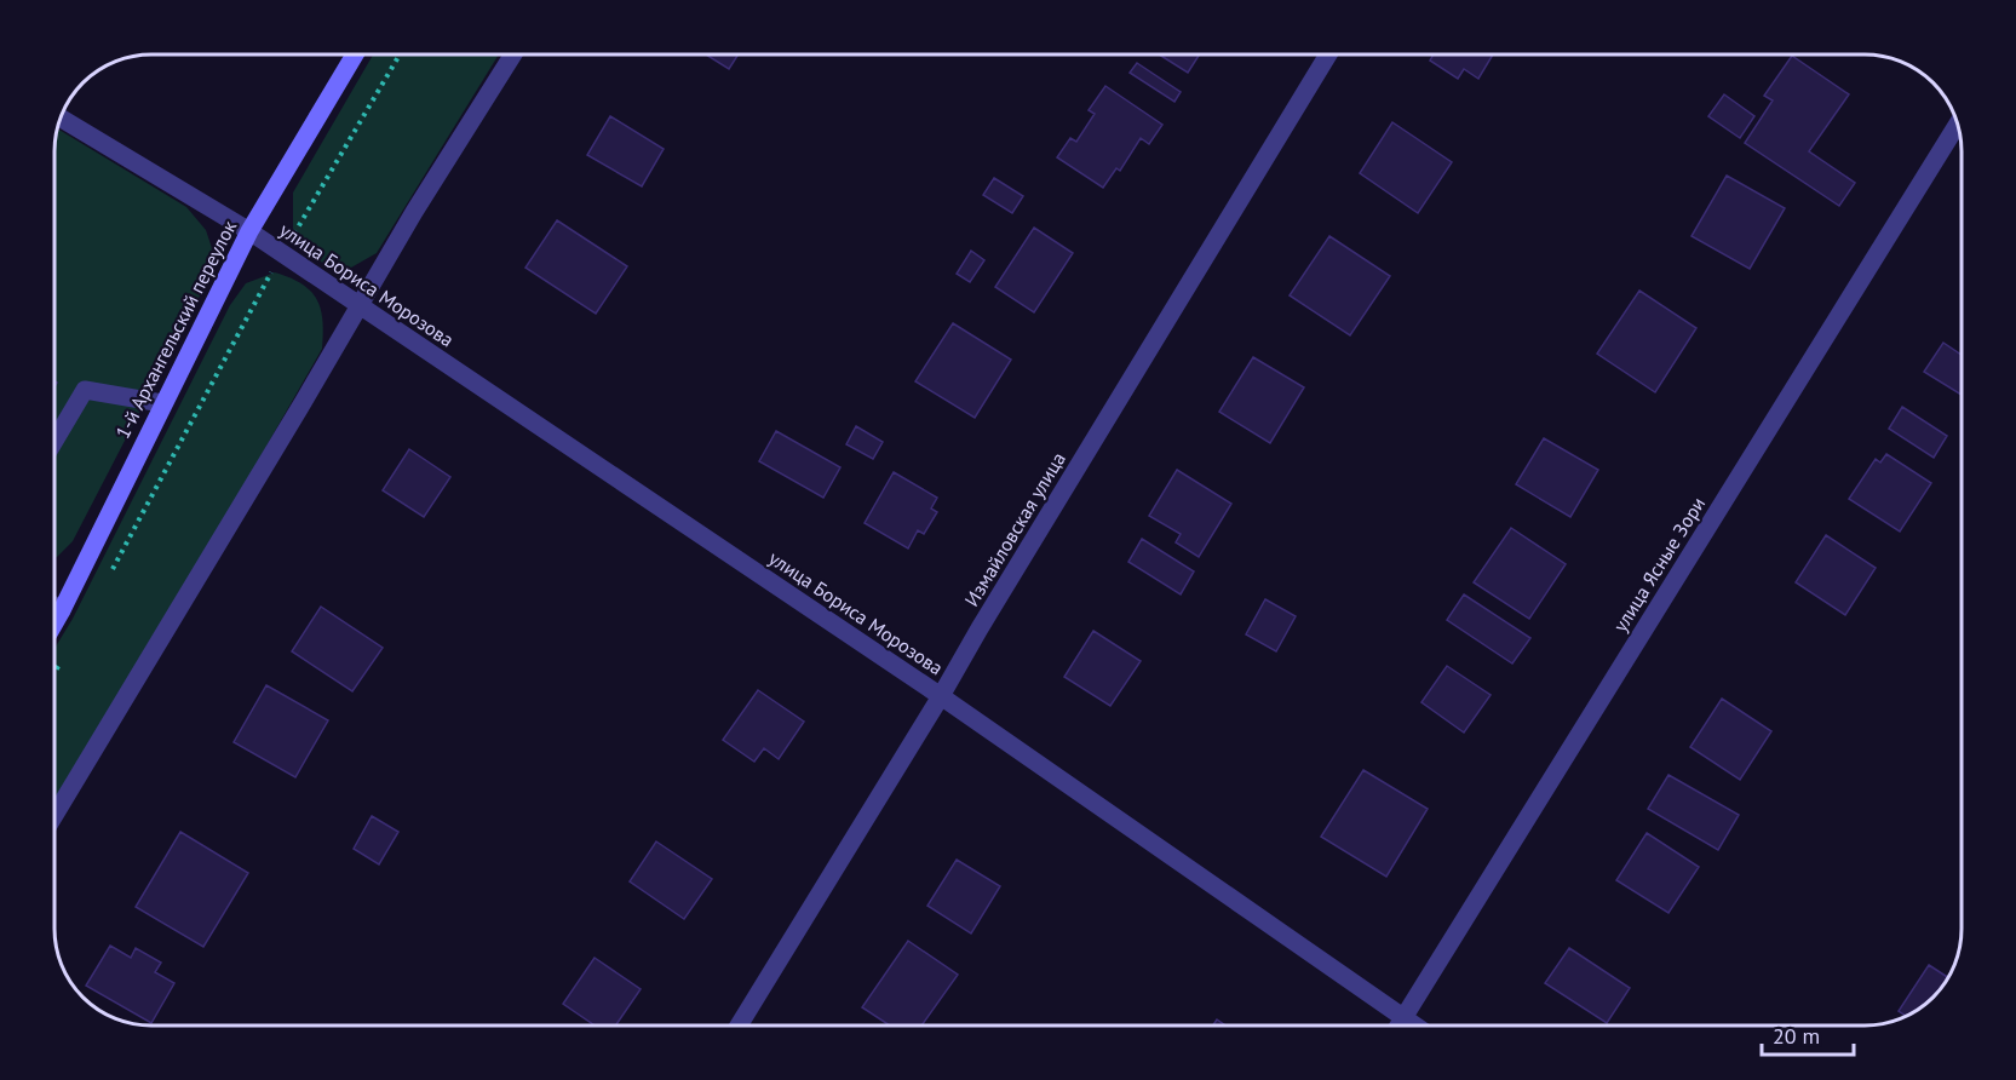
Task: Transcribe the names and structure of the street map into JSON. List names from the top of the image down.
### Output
{
  "streets": {
    "street": [
      "улица Бориса Морозова",
      "1-й Архангельский переулок",
      "Измайловская улица",
      "улица Ясные Зори"
    ]
  },
  "crossings": [
    ["улица Бориса Морозова", "1-й Архангельский переулок"],
    ["улица Бориса Морозова", "Измайловская улица"],
    ["улица Бориса Морозова", "улица Ясные Зори"]
  ],
  "scale_bar": "20 m"
}
